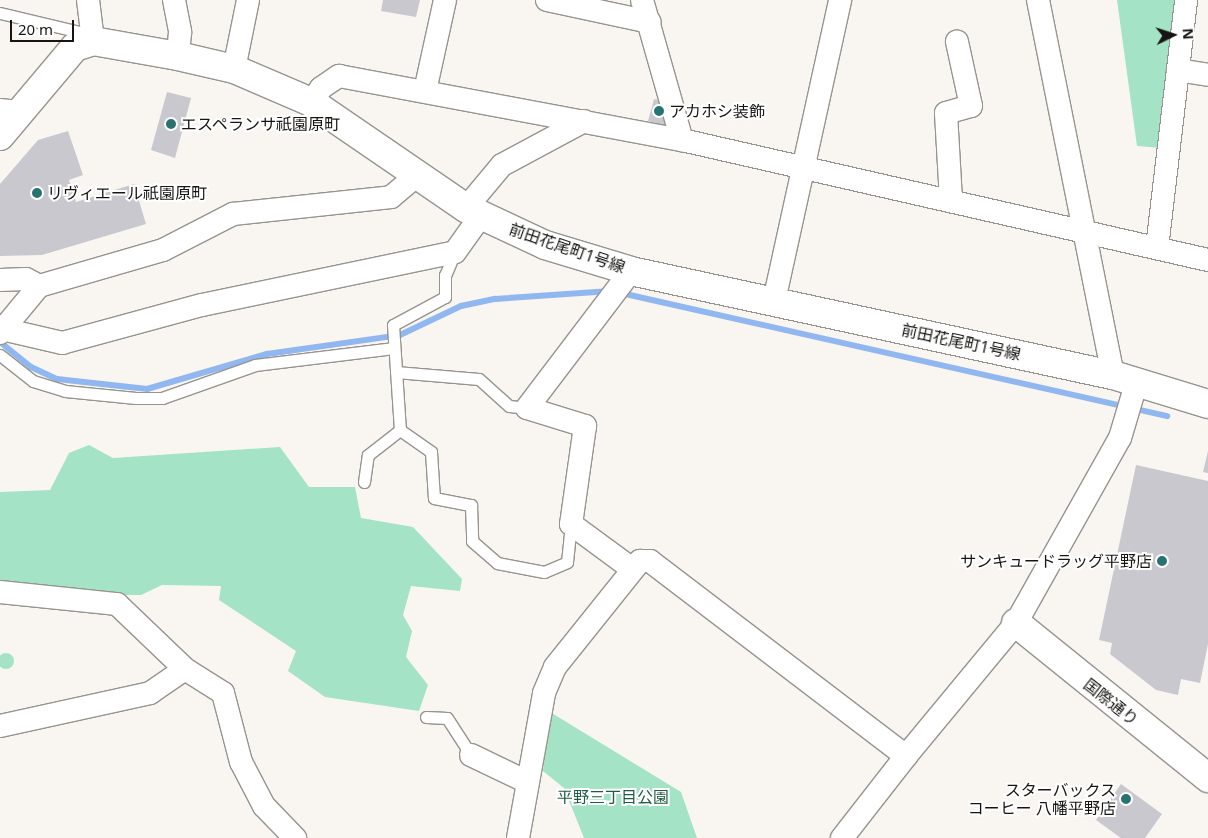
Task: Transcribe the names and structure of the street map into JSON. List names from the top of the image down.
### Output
{
  "streets": {
    "street": ["前田花尾町1号線", "国際通り"]
  },
  "parks": ["平野三丁目公園"],
  "places": [
    "アカホシ装飾",
    "エスペランサ祇園原町",
    "リヴィエール祇園原町",
    "サンキュードラッグ平野店",
    "スターバックス コーヒー 八幡平野店"
  ],
  "scale_bar": "20 m",
  "north": "right"
}
